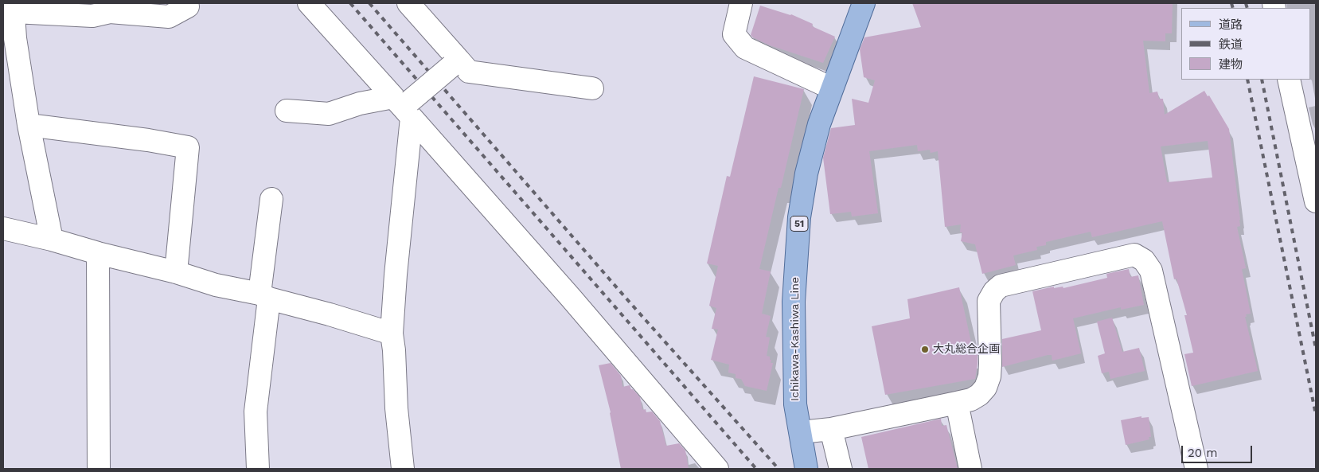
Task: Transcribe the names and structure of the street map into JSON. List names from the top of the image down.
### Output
{
  "streets": {
    "main road": ["51", "Ichikawa-Kashiwa Line"]
  },
  "places": ["大丸総合企画"],
  "legend": ["道路", "鉄道", "建物"],
  "scale_bar": "20 m"
}
